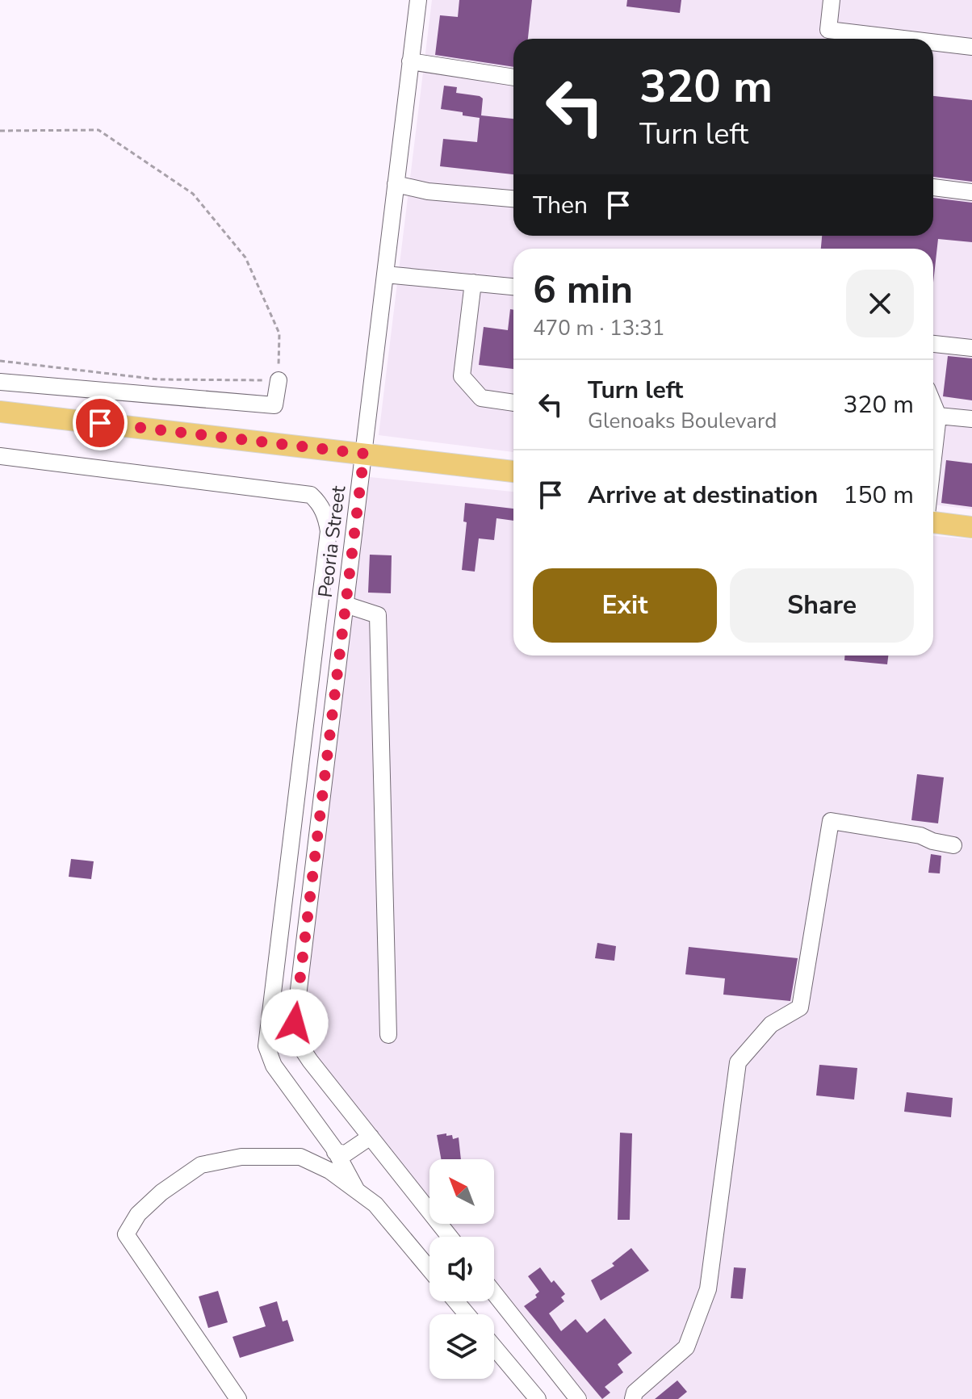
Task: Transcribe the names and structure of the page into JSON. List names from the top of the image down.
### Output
{
  "streets": {
    "street": ["Peoria Street"]
  },
  "north": "top left",
  "page": {
    "turn": ["320 m", "Turn left"],
    "then": "Then",
    "heading": ["6 min", "470 m · 13:31"],
    "list": [
      {
        "name": "Turn left",
        "note": "Glenoaks Boulevard",
        "value": "320 m"
      },
      {
        "name": "Arrive at destination",
        "value": "150 m"
      }
    ],
    "buttons": ["Exit", "Share"]
  }
}
